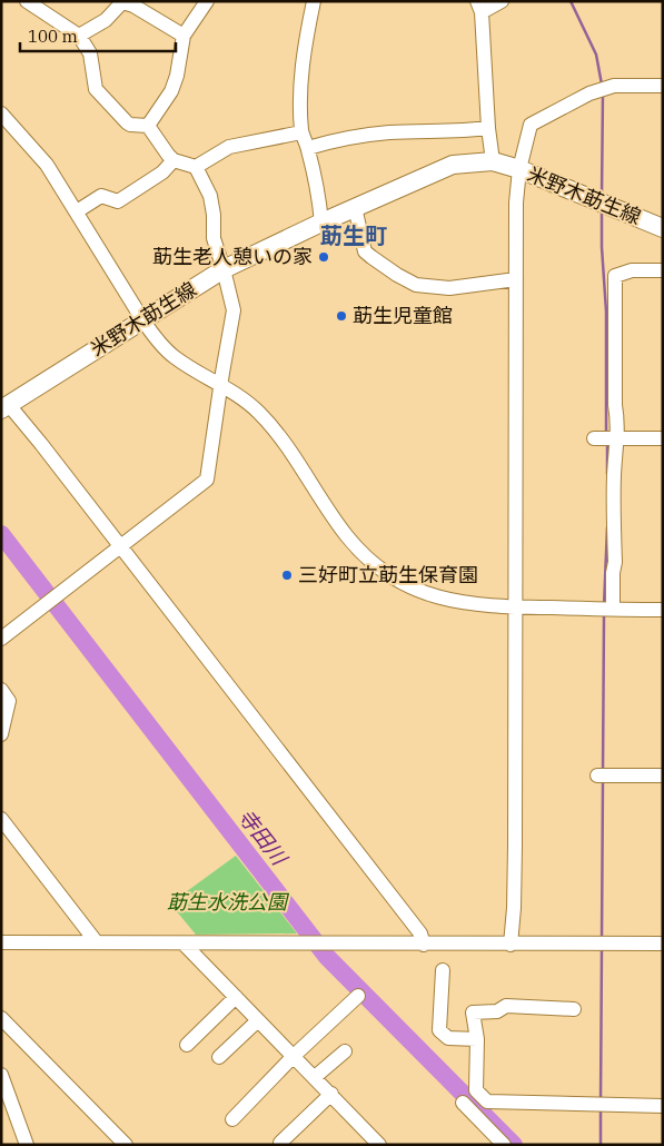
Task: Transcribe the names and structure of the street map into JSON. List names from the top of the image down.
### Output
{
  "streets": {
    "main road": ["米野木莇生線"]
  },
  "districts": ["莇生町"],
  "water": ["寺田川"],
  "parks": ["莇生水洗公園"],
  "places": ["莇生老人憩いの家", "莇生児童館", "三好町立莇生保育園"],
  "scale_bar": "100 m"
}
